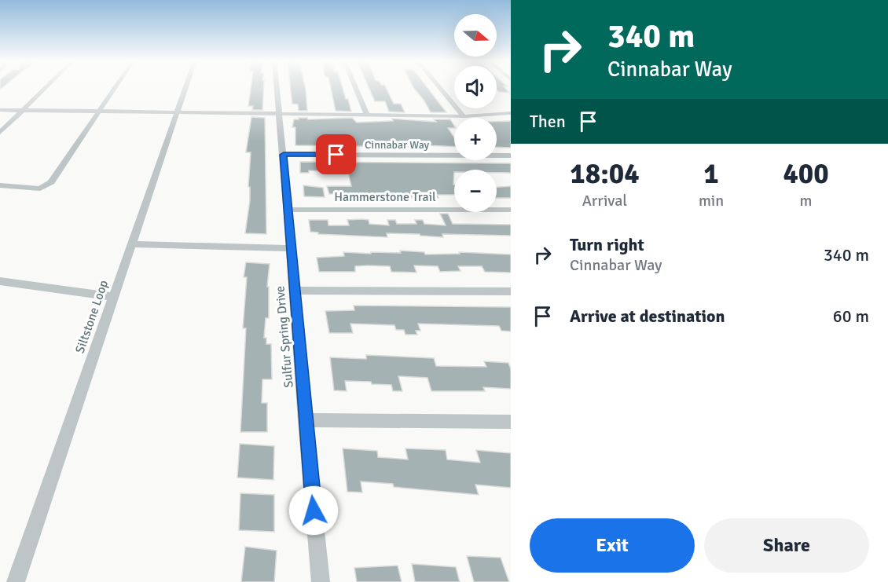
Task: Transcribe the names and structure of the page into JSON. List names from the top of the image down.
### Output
{
  "streets": {
    "street": [
      "Cinnabar Way",
      "Hammerstone Trail",
      "Siltstone Loop",
      "Sulfur Spring Drive"
    ]
  },
  "crossings": [
    ["Cinnabar Way", "Sulfur Spring Drive"],
    ["Hammerstone Trail", "Sulfur Spring Drive"]
  ],
  "north": "right",
  "page": {
    "turn": ["340 m", "Cinnabar Way"],
    "map_buttons": ["+", "−"],
    "then": "Then",
    "eta": [
      "18:04",
      "Arrival",
      "1",
      "min",
      "400",
      "m"
    ],
    "list": [
      {
        "name": "Turn right",
        "note": "Cinnabar Way",
        "value": "340 m"
      },
      {
        "name": "Arrive at destination",
        "value": "60 m"
      }
    ],
    "buttons": ["Exit", "Share"]
  }
}
